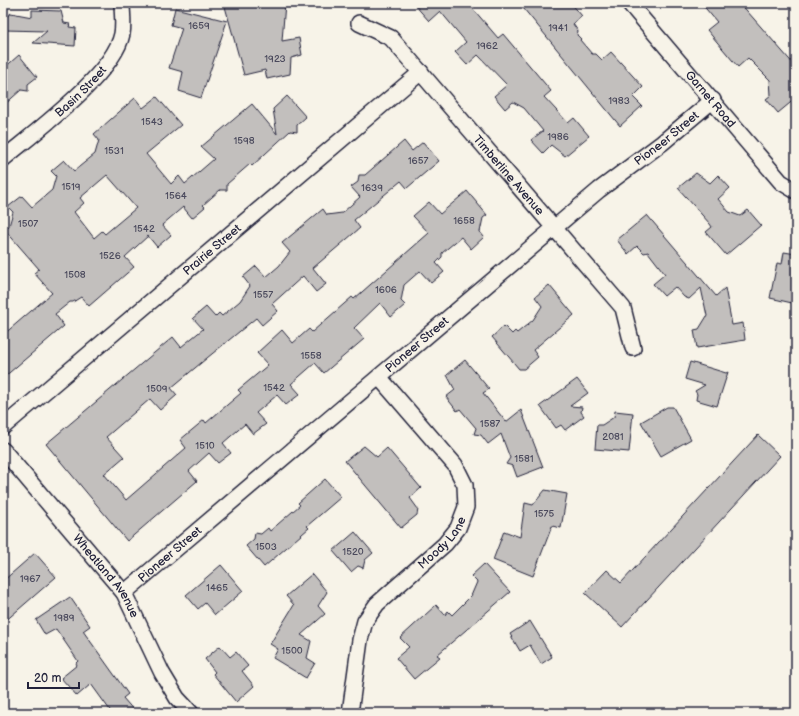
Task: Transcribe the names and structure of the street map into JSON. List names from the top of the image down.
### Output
{
  "streets": {
    "street": [
      "Basin Street",
      "Garnet Road",
      "Pioneer Street",
      "Timberline Avenue",
      "Prairie Street",
      "Moody Lane",
      "Wheatland Avenue"
    ]
  },
  "crossings": [
    ["Garnet Road", "Pioneer Street"],
    ["Pioneer Street", "Timberline Avenue"],
    ["Pioneer Street", "Moody Lane"],
    ["Pioneer Street", "Wheatland Avenue"],
    ["Timberline Avenue", "Prairie Street"]
  ],
  "house_numbers": [
    "1659",
    "1941",
    "1962",
    "1923",
    "1983",
    "1543",
    "1986",
    "1598",
    "1531",
    "1657",
    "1519",
    "1639",
    "1564",
    "1658",
    "1507",
    "1542",
    "1526",
    "1508",
    "1606",
    "1557",
    "1558",
    "1542",
    "1509",
    "1587",
    "2081",
    "1510",
    "1581",
    "1575",
    "1503",
    "1520",
    "1967",
    "1465",
    "1989",
    "1500"
  ],
  "scale_bar": "20 m"
}
